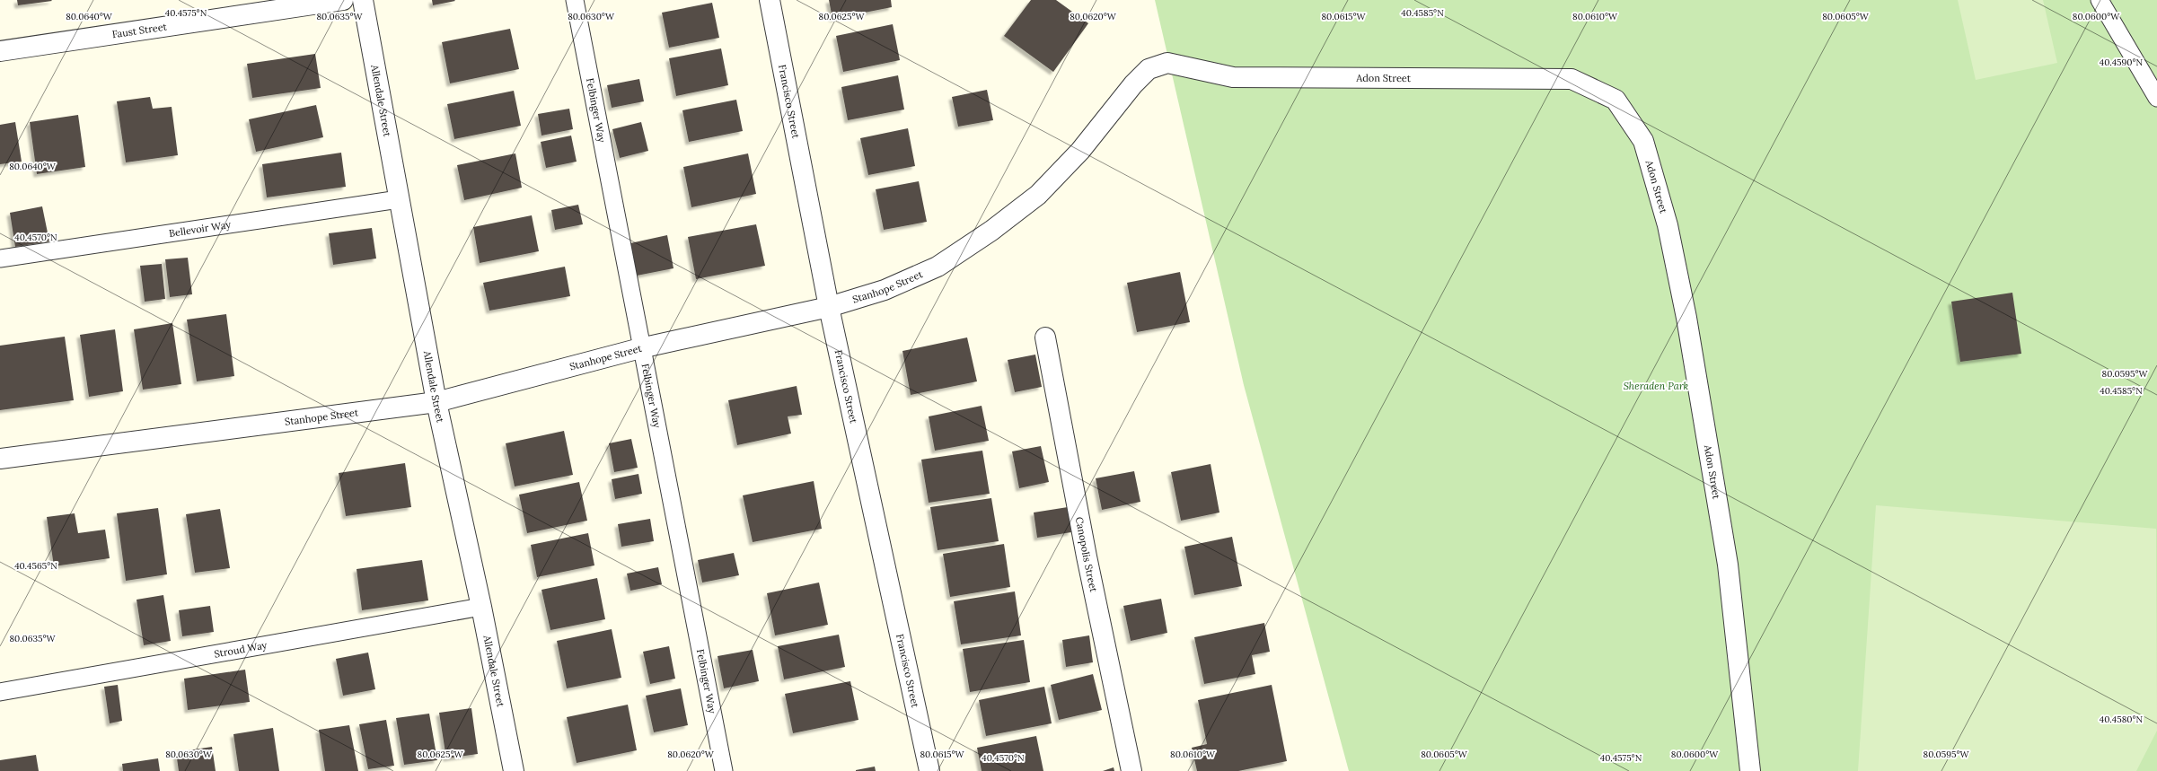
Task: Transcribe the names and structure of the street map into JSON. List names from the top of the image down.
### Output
{
  "streets": {
    "street": [
      "Faust Street",
      "Adon Street",
      "Allendale Street",
      "Francisco Street",
      "Stanhope Street",
      "Canopolis Street"
    ],
    "lane": ["Felbinger Way", "Bellevoir Way", "Stroud Way"]
  },
  "crossings": [
    ["Adon Street", "Stanhope Street"],
    ["Allendale Street", "Bellevoir Way"],
    ["Allendale Street", "Stanhope Street"],
    ["Allendale Street", "Stroud Way"],
    ["Francisco Street", "Stanhope Street"],
    ["Felbinger Way", "Stanhope Street"]
  ],
  "parks": ["Sheraden Park"],
  "coordinates": [
    "40.4575°N",
    "40.4585°N",
    "80.0640°W",
    "80.0635°W",
    "80.0630°W",
    "80.0625°W",
    "80.0620°W",
    "80.0615°W",
    "80.0610°W",
    "80.0600°W",
    "80.0605°W",
    "40.4590°N",
    "40.4570°N",
    "80.0595°W",
    "40.4565°N",
    "40.4580°N"
  ]
}
